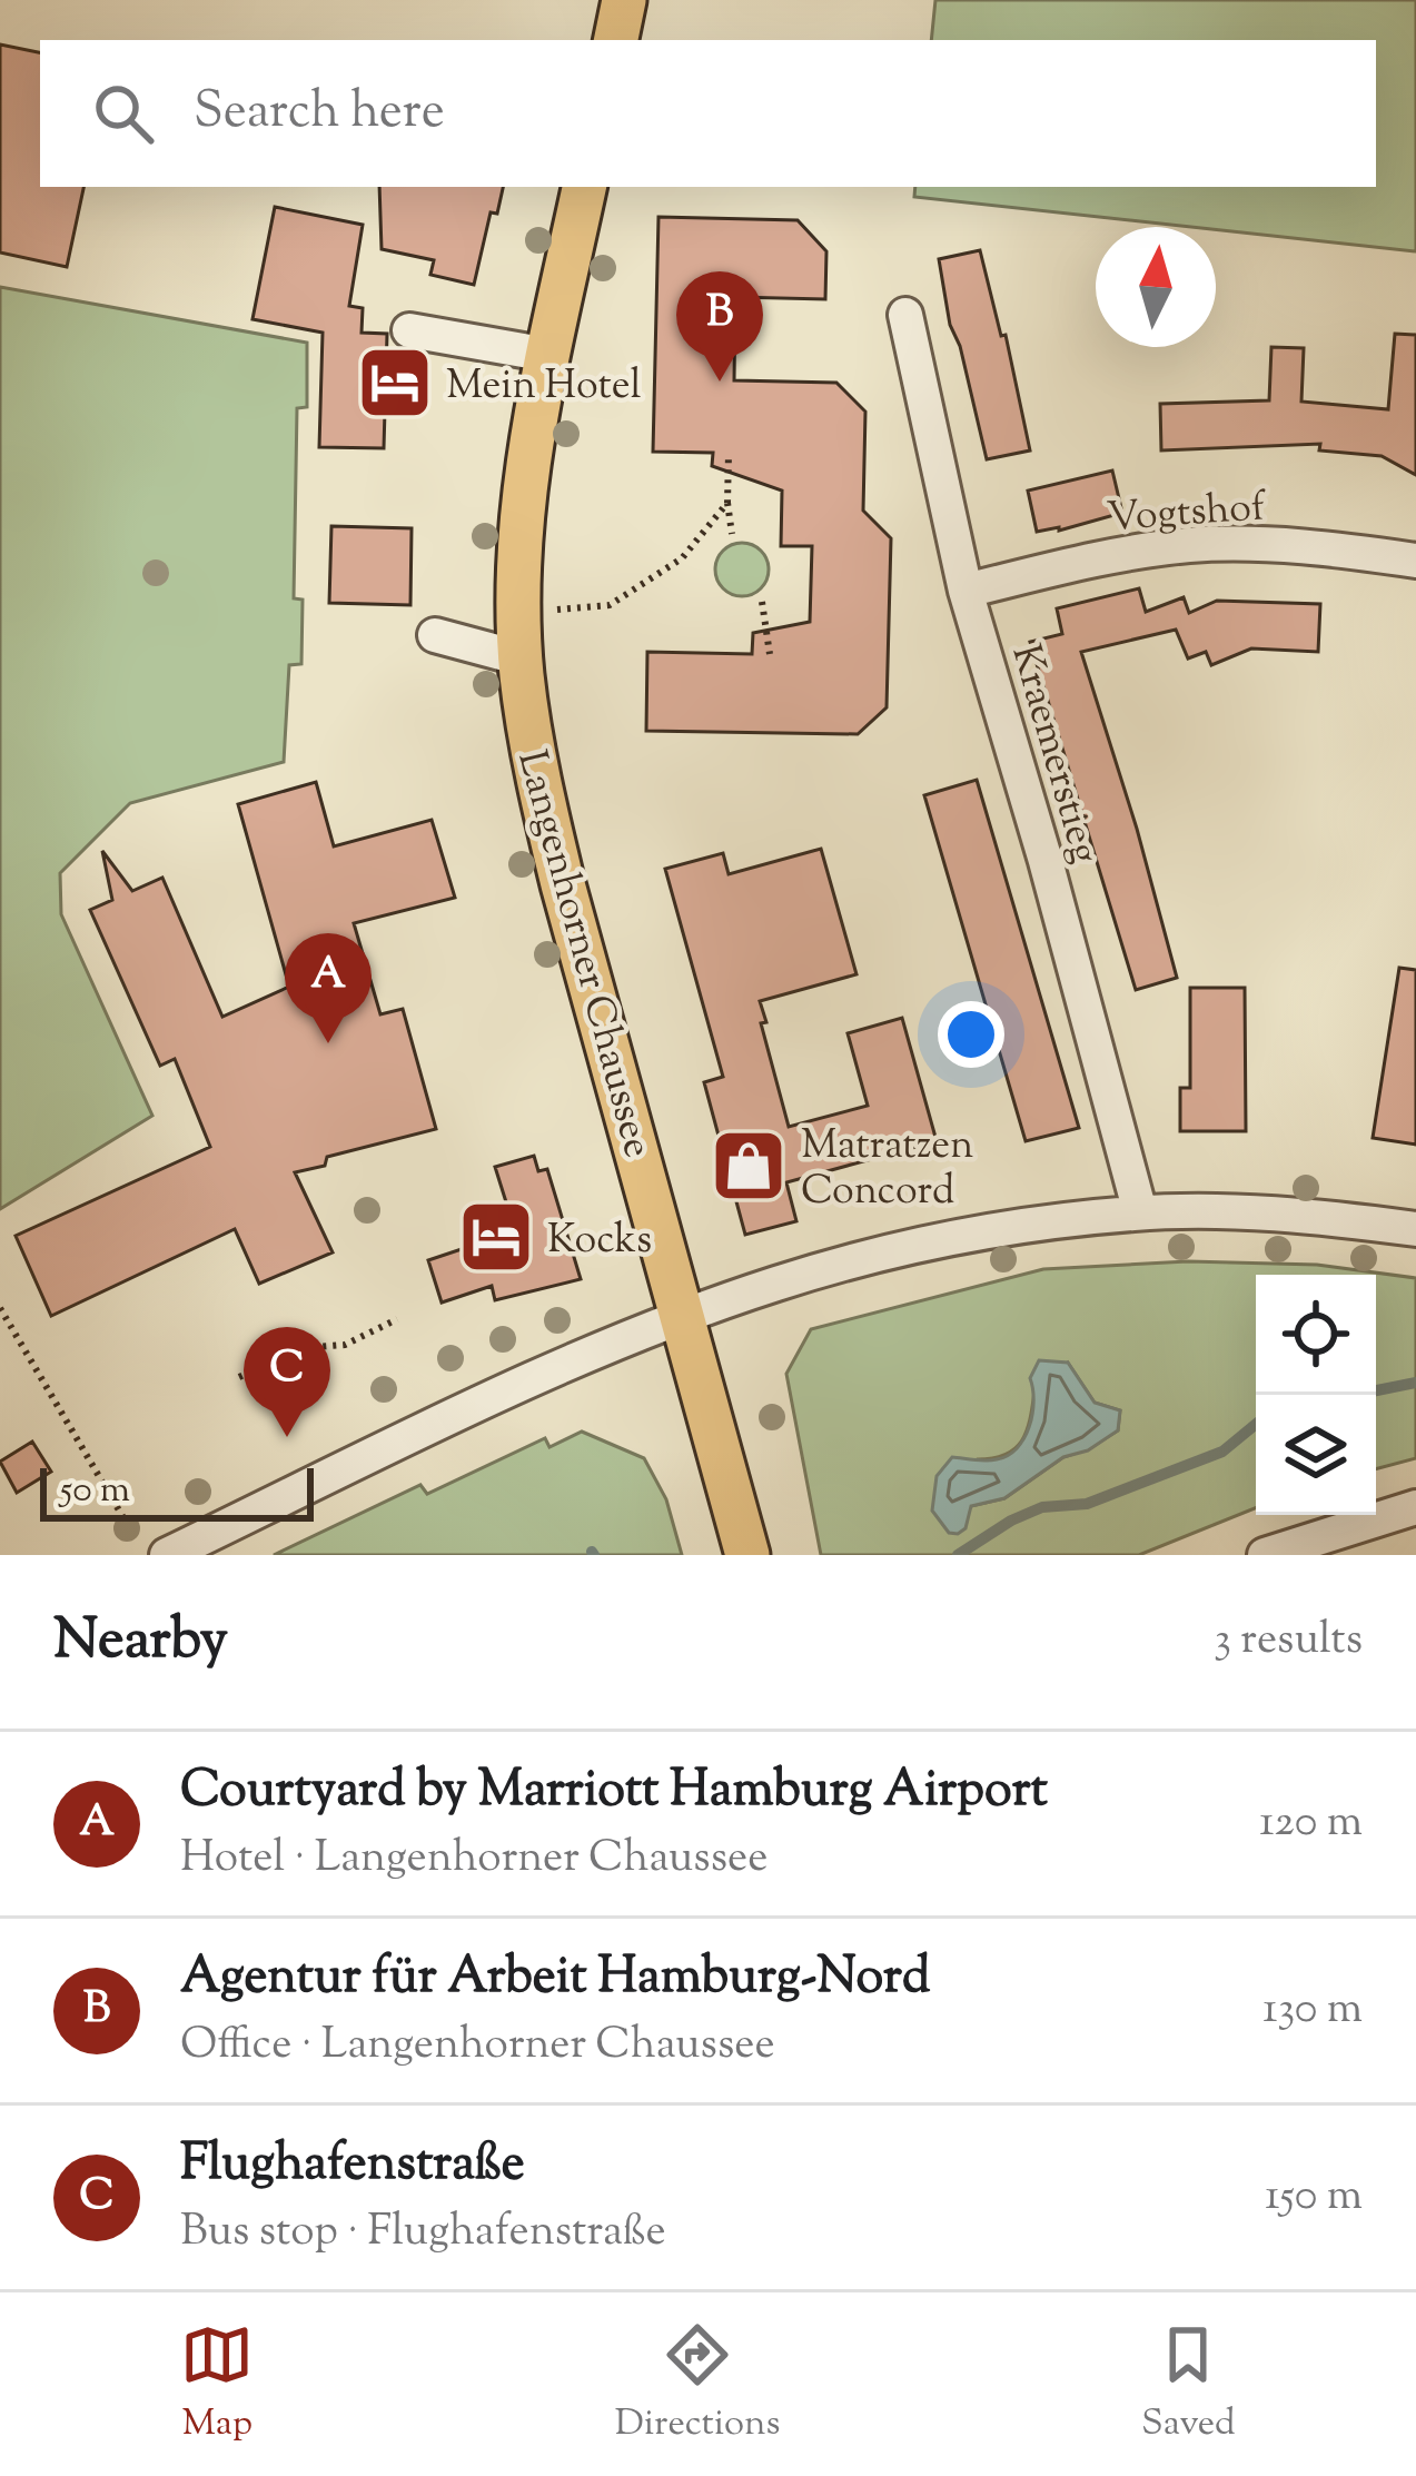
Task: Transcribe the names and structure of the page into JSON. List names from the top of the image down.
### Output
{
  "streets": {
    "main road": ["Langenhorner Chaussee"],
    "street": ["Vogtshof", "Kraemerstieg"]
  },
  "crossings": [
    ["Vogtshof", "Kraemerstieg"]
  ],
  "places": {
    "hotel": ["Mein Hotel", "Kocks"],
    "shop": ["Matratzen Concord"]
  },
  "scale_bar": "50 m",
  "north": "top",
  "page": {
    "search": "Search here",
    "pins": ["B", "A", "C"],
    "scale": "50 m",
    "heading": ["Nearby", "3 results"],
    "list": [
      {
        "mark": "A",
        "name": "Courtyard by Marriott Hamburg Airport",
        "note": "Hotel · Langenhorner Chaussee",
        "value": "120 m"
      },
      {
        "mark": "B",
        "name": "Agentur für Arbeit Hamburg-Nord",
        "note": "Office · Langenhorner Chaussee",
        "value": "130 m"
      },
      {
        "mark": "C",
        "name": "Flughafenstraße",
        "note": "Bus stop · Flughafenstraße",
        "value": "150 m"
      }
    ],
    "nav": ["Map", "Directions", "Saved"]
  }
}
